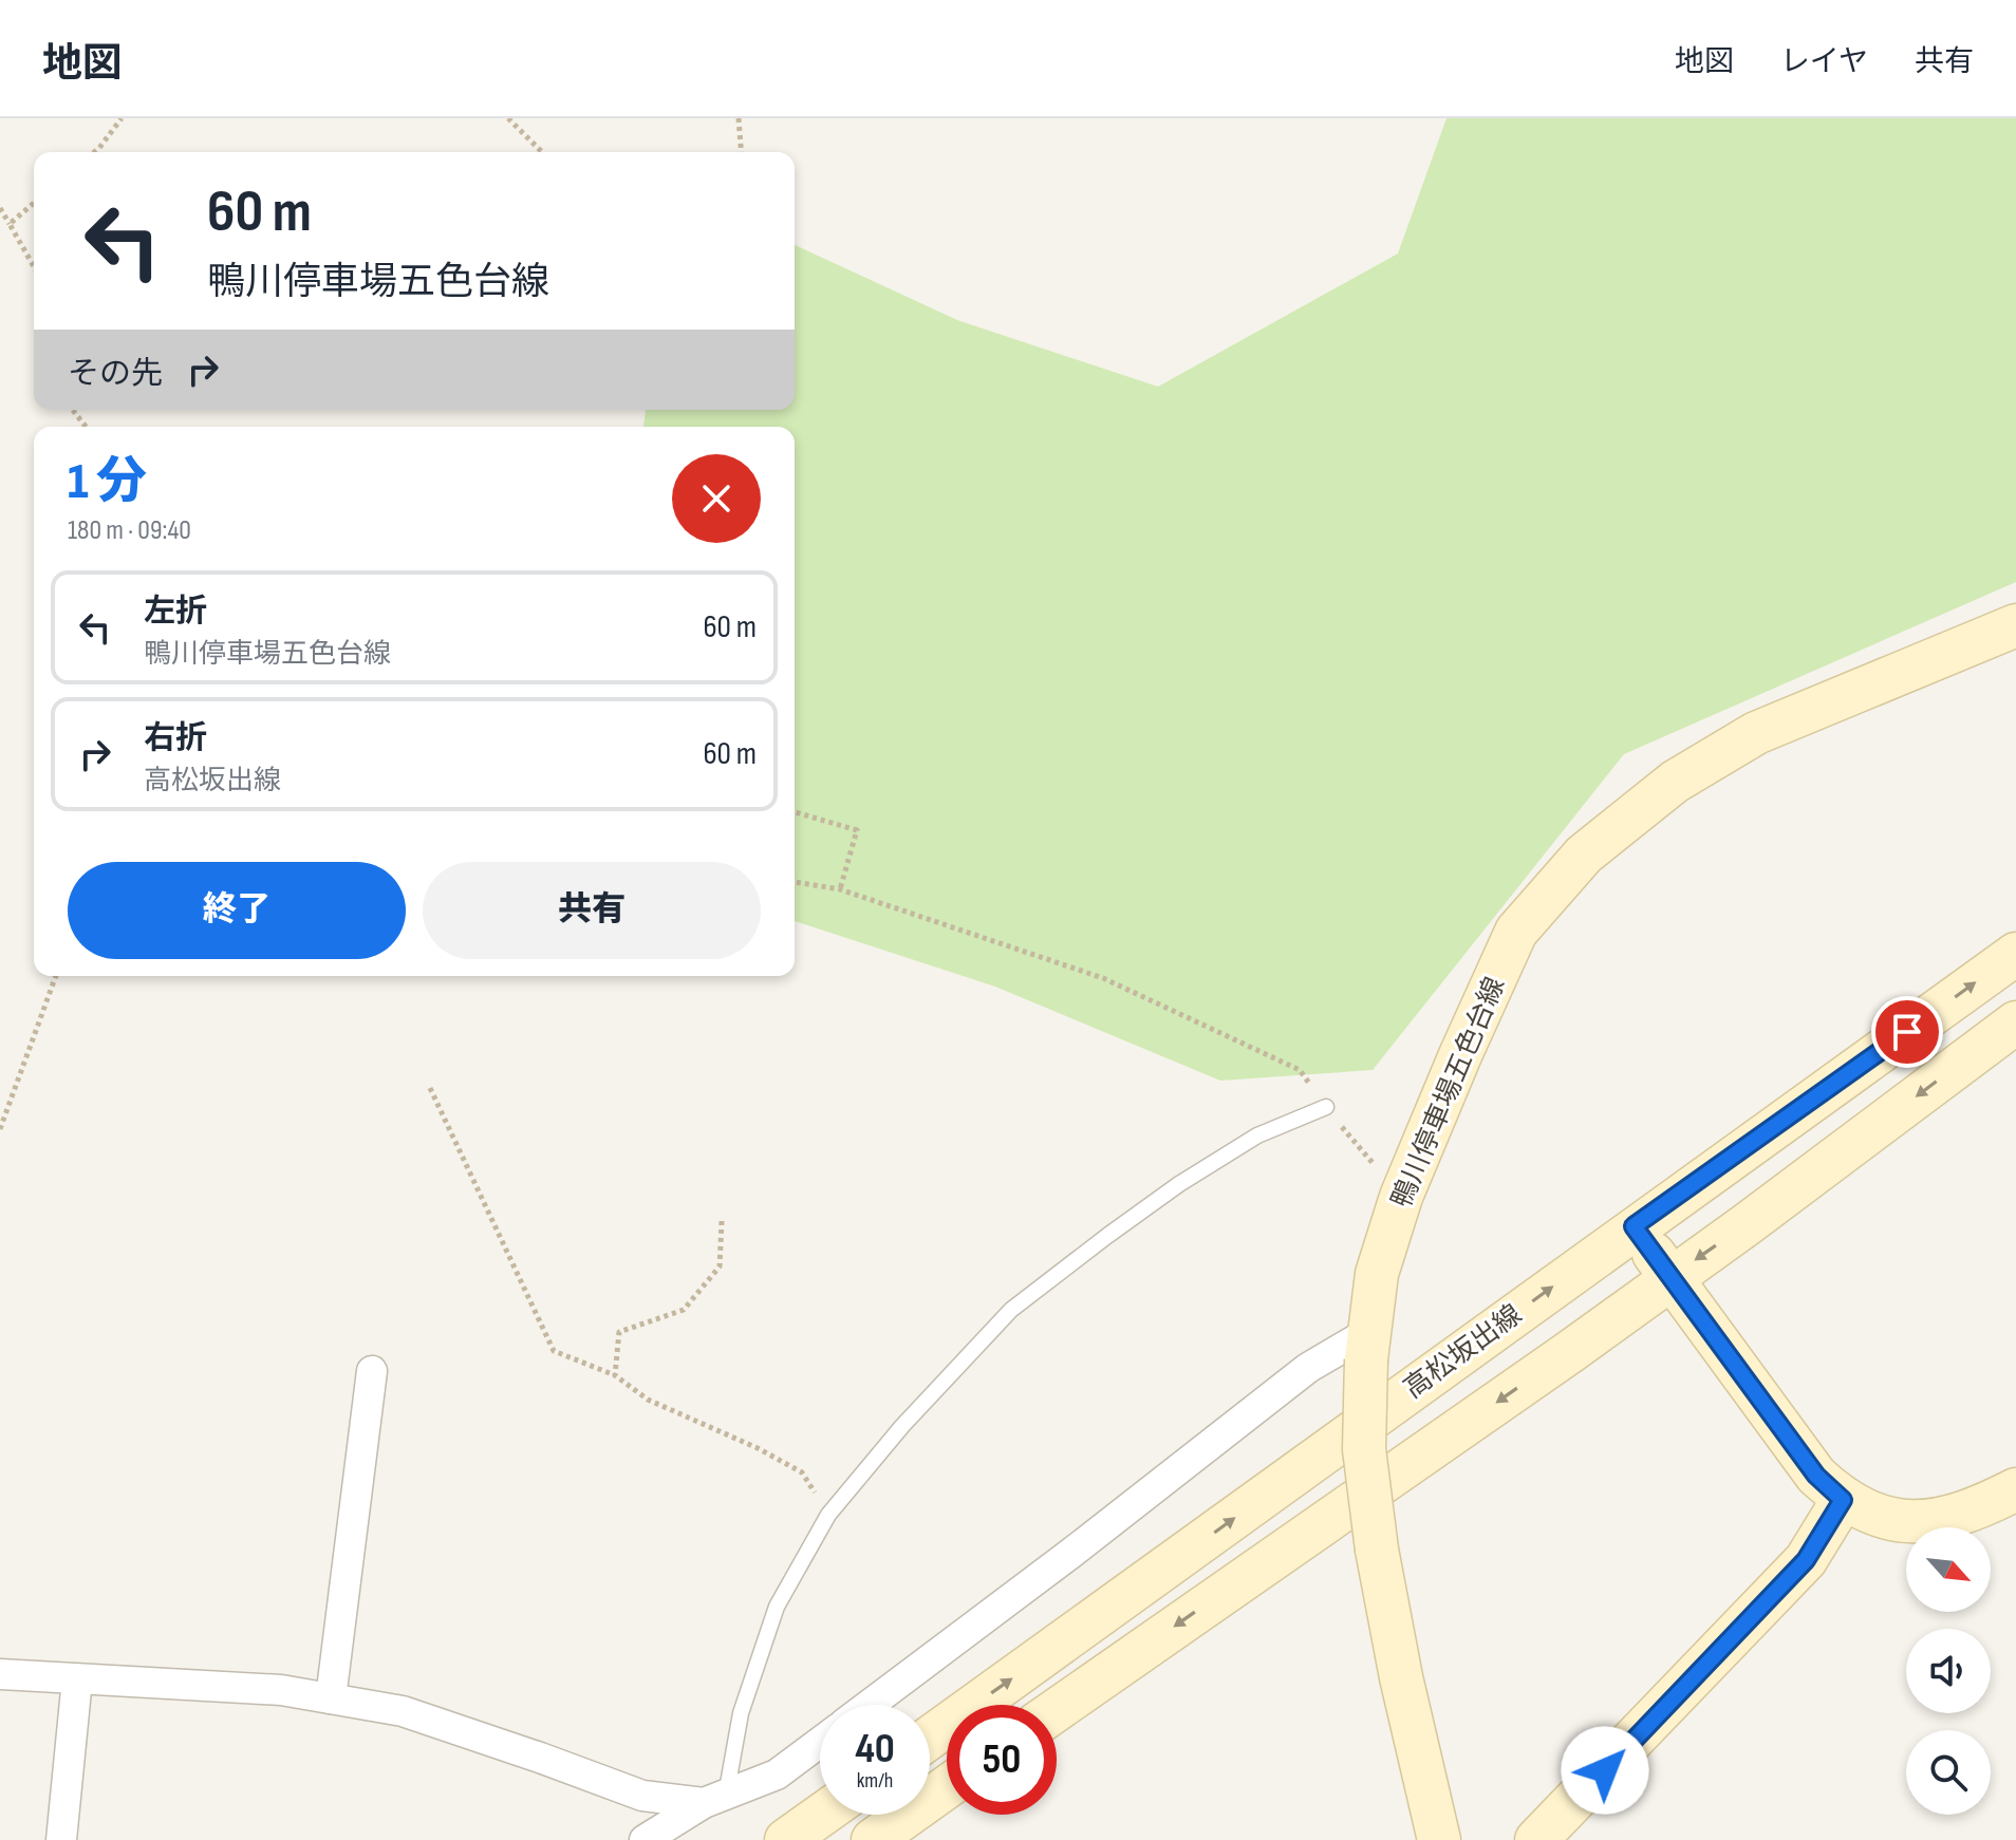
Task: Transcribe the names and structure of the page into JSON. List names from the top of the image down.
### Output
{
  "streets": {
    "main road": ["鴨川停車場五色台線", "高松坂出線"]
  },
  "north": "bottom right",
  "page": {
    "header": "地図",
    "nav": ["地図", "レイヤ", "共有"],
    "turn": ["60 m", "鴨川停車場五色台線"],
    "then": "その先",
    "heading": ["1 分", "180 m · 09:40"],
    "list": [
      {
        "name": "左折",
        "note": "鴨川停車場五色台線",
        "value": "60 m"
      },
      {
        "name": "右折",
        "note": "高松坂出線",
        "value": "60 m"
      }
    ],
    "buttons": ["終了", "共有"],
    "speed": "40 km/h",
    "limit": "50"
  }
}
